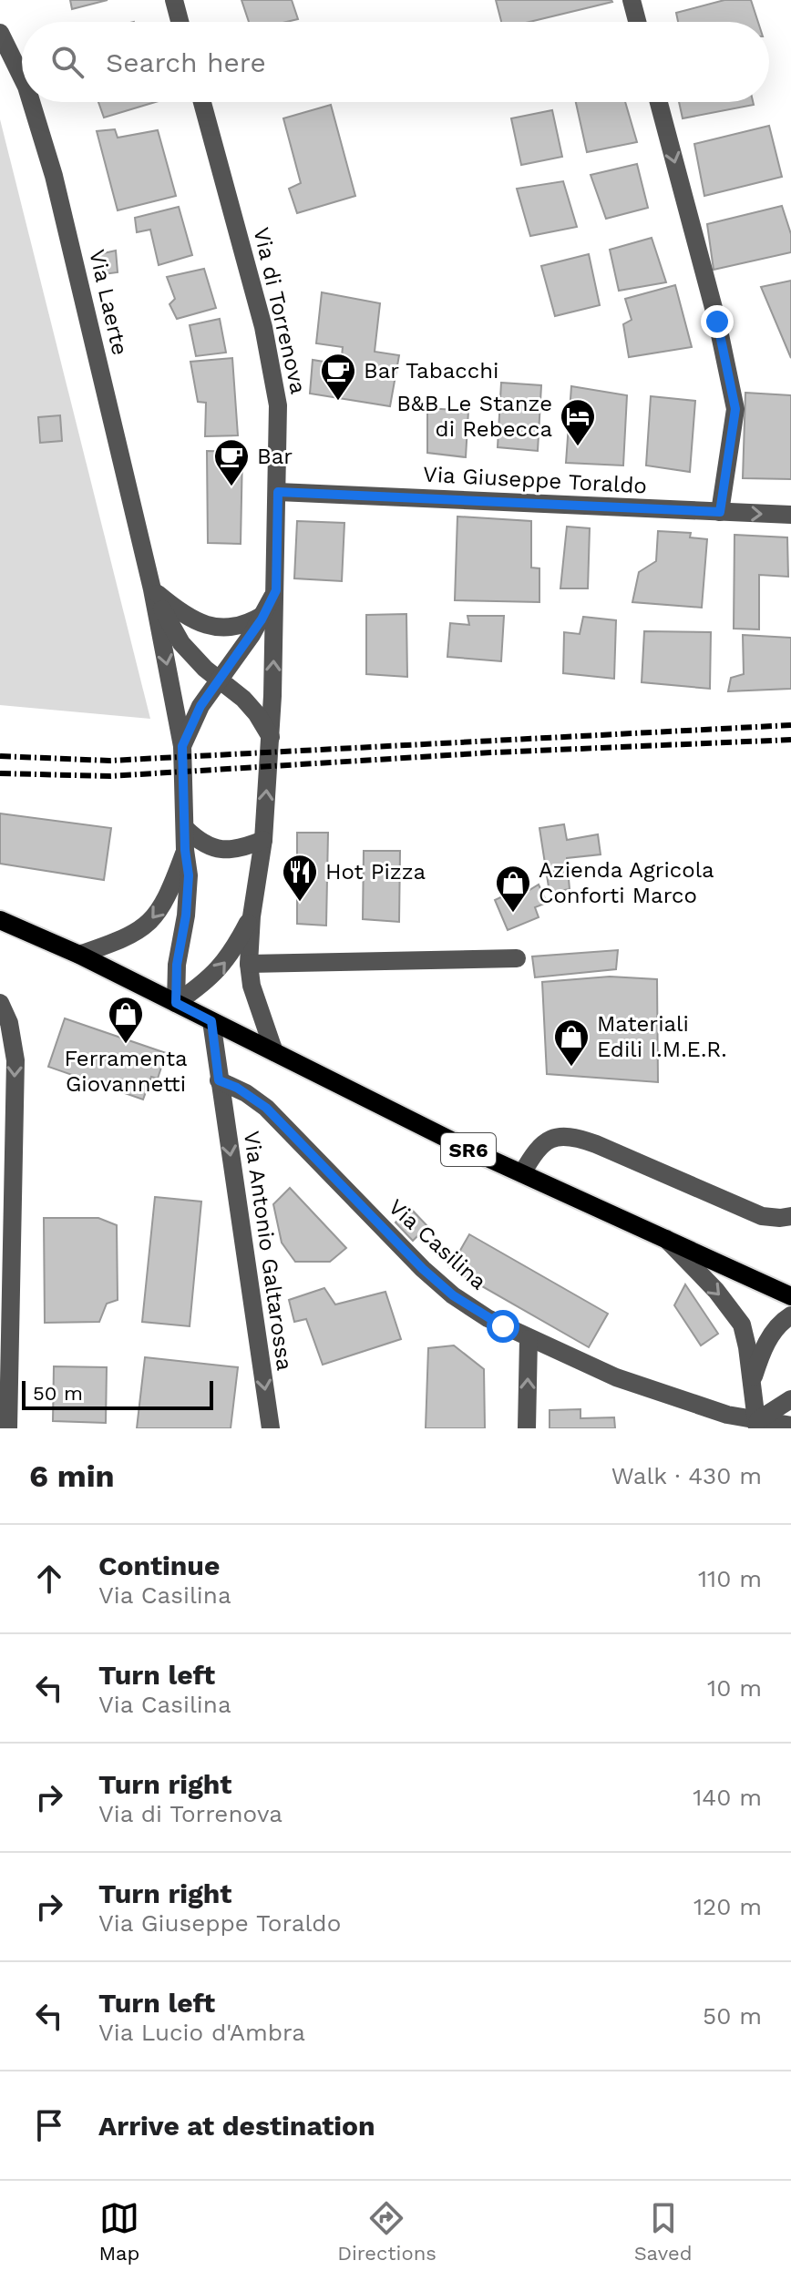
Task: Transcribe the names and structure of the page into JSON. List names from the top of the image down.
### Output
{
  "streets": {
    "main road": ["SR6"],
    "street": [
      "Via Laerte",
      "Via di Torrenova",
      "Via Giuseppe Toraldo",
      "Via Casilina",
      "Via Antonio Galtarossa"
    ]
  },
  "crossings": [
    ["Via di Torrenova", "Via Giuseppe Toraldo"],
    ["Via di Torrenova", "SR6"],
    ["Via Casilina", "Via Antonio Galtarossa"]
  ],
  "one_way": ["Via Antonio Galtarossa"],
  "places": {
    "cafe": ["Bar Tabacchi", "Bar"],
    "hotel": ["B&B Le Stanze di Rebecca"],
    "restaurant": ["Hot Pizza"],
    "shop": ["Azienda Agricola Conforti Marco", "Ferramenta Giovannetti", "Materiali Edili I.M.E.R."]
  },
  "scale_bar": "50 m",
  "page": {
    "search": "Search here",
    "scale": "50 m",
    "heading": ["6 min", "Walk · 430 m"],
    "list": [
      ["Continue", "Via Casilina", "110 m"],
      ["Turn left", "Via Casilina", "10 m"],
      ["Turn right", "Via di Torrenova", "140 m"],
      ["Turn right", "Via Giuseppe Toraldo", "120 m"],
      ["Turn left", "Via Lucio d'Ambra", "50 m"],
      "Arrive at destination"
    ],
    "nav": ["Map", "Directions", "Saved"]
  }
}
